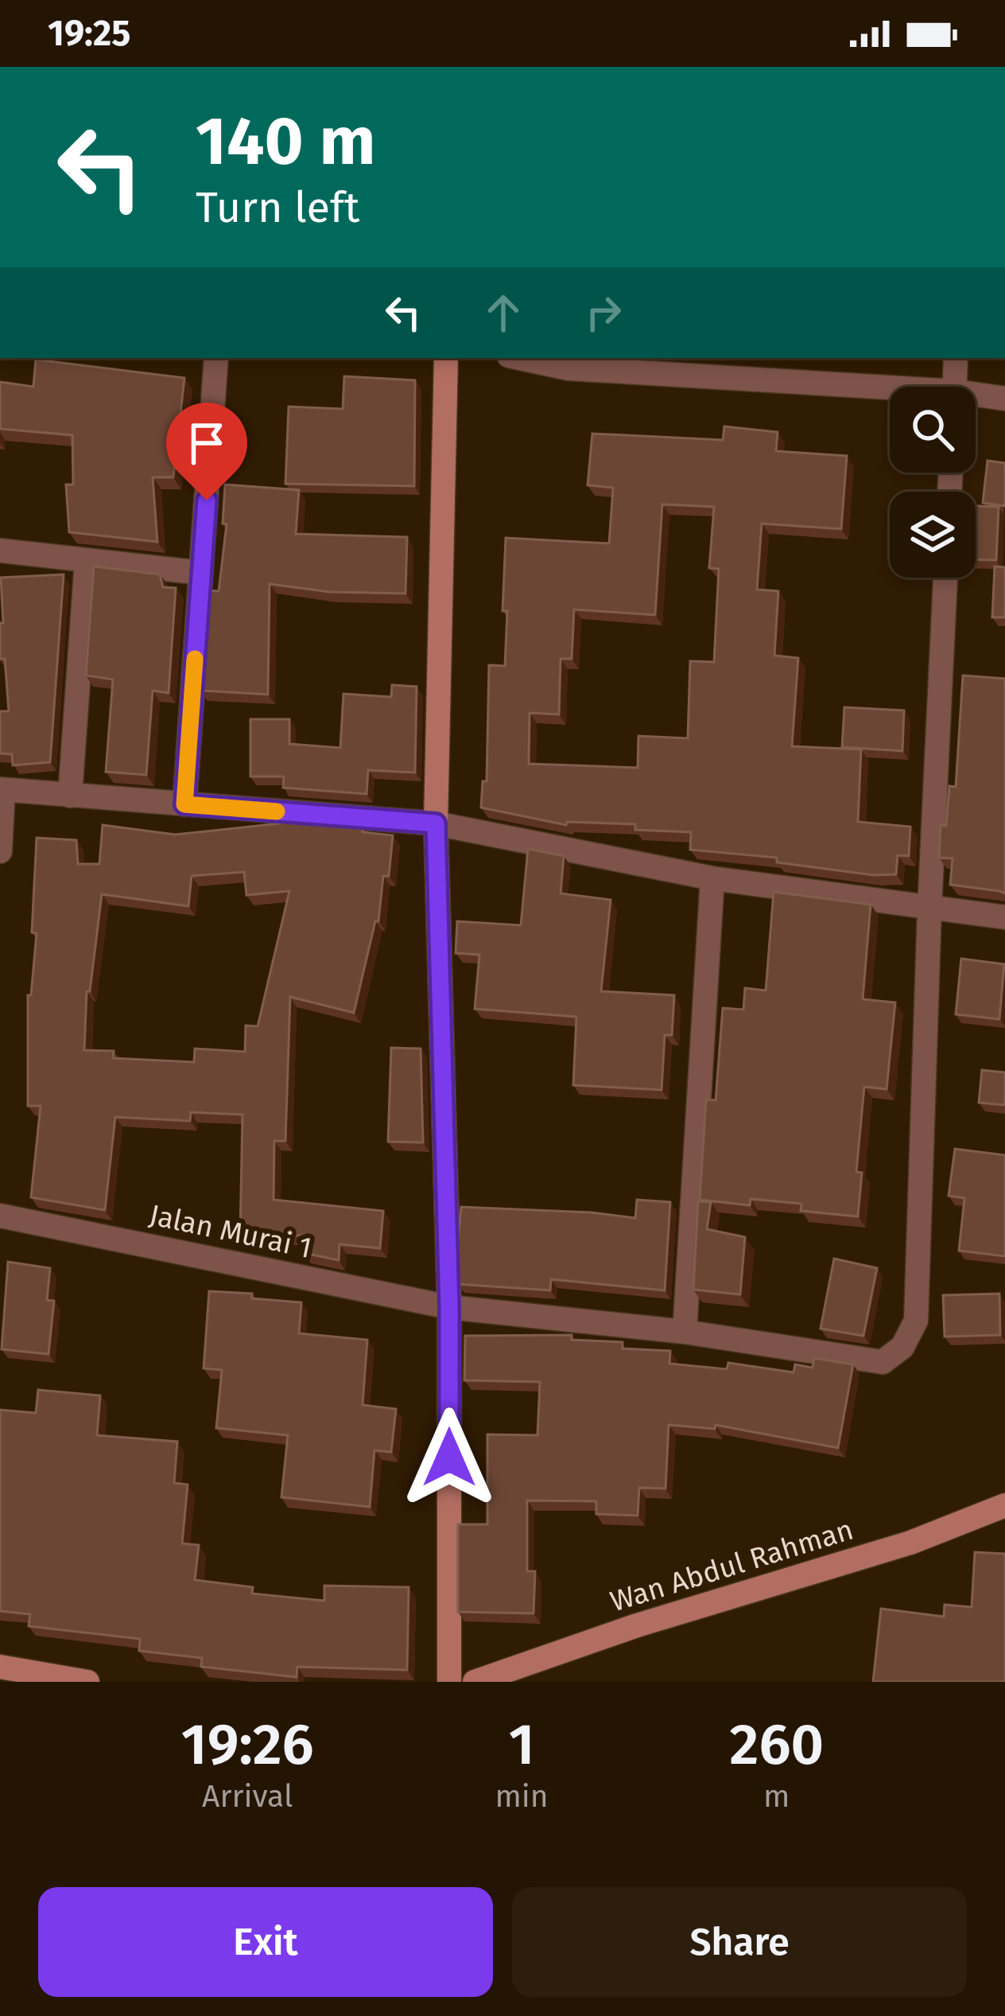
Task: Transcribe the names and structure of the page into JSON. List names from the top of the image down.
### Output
{
  "streets": {
    "street": ["Jalan Murai 1", "Wan Abdul Rahman"]
  },
  "page": {
    "status": "19:25",
    "turn": ["140 m", "Turn left"],
    "eta": [
      "19:26",
      "Arrival",
      "1",
      "min",
      "260",
      "m"
    ],
    "buttons": ["Exit", "Share"]
  }
}
